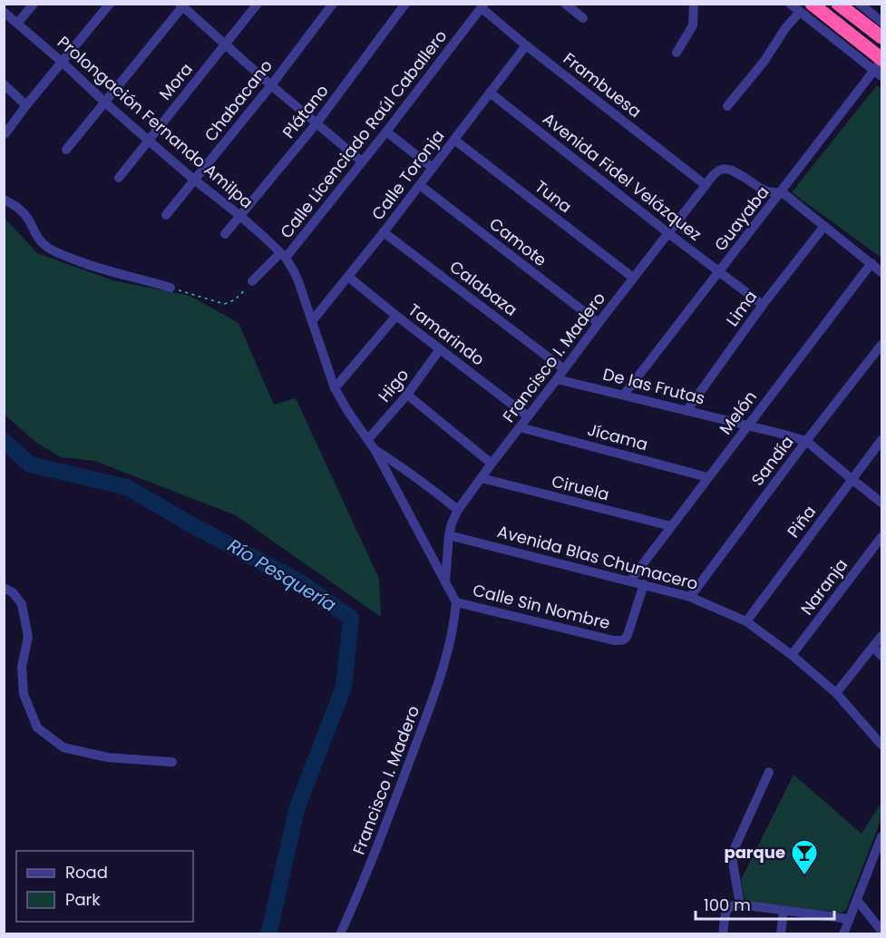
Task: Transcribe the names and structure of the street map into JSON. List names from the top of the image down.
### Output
{
  "streets": {
    "street": [
      "Mora",
      "Frambuesa",
      "Chabacano",
      "Plátano",
      "Prolongación Fernando Amilpa",
      "Calle Licenciado Raúl Caballero",
      "Calle Toronja",
      "Avenida Fidel Velázquez",
      "Tuna",
      "Guayaba",
      "Camote",
      "Calabaza",
      "Lima",
      "Tamarindo",
      "Francisco I. Madero",
      "Higo",
      "De las Frutas",
      "Melón",
      "Jícama",
      "Sandía",
      "Ciruela",
      "Piña",
      "Avenida Blas Chumacero",
      "Naranja",
      "Calle Sin Nombre"
    ]
  },
  "crossings": [
    ["Mora", "Prolongación Fernando Amilpa"],
    ["Frambuesa", "Calle Licenciado Raúl Caballero"],
    ["Frambuesa", "Calle Toronja"],
    ["Frambuesa", "Francisco I. Madero"],
    ["Chabacano", "Prolongación Fernando Amilpa"],
    ["Plátano", "Prolongación Fernando Amilpa"],
    ["Prolongación Fernando Amilpa", "Calle Licenciado Raúl Caballero"],
    ["Calle Toronja", "Avenida Fidel Velázquez"],
    ["Calle Toronja", "Tuna"],
    ["Calle Toronja", "Camote"],
    ["Calle Toronja", "Calabaza"],
    ["Calle Toronja", "Tamarindo"],
    ["Avenida Fidel Velázquez", "Guayaba"],
    ["Avenida Fidel Velázquez", "Lima"],
    ["Avenida Fidel Velázquez", "Francisco I. Madero"],
    ["Tuna", "Francisco I. Madero"],
    ["Guayaba", "Francisco I. Madero"],
    ["Guayaba", "De las Frutas"],
    ["Camote", "Francisco I. Madero"],
    ["Calabaza", "Francisco I. Madero"],
    ["Lima", "De las Frutas"],
    ["Tamarindo", "Francisco I. Madero"],
    ["Tamarindo", "Higo"],
    ["Francisco I. Madero", "De las Frutas"],
    ["Francisco I. Madero", "Jícama"],
    ["Francisco I. Madero", "Ciruela"],
    ["Francisco I. Madero", "Avenida Blas Chumacero"],
    ["Francisco I. Madero", "Calle Sin Nombre"],
    ["De las Frutas", "Melón"],
    ["De las Frutas", "Sandía"],
    ["De las Frutas", "Piña"],
    ["Melón", "Jícama"],
    ["Melón", "Ciruela"],
    ["Melón", "Avenida Blas Chumacero"],
    ["Sandía", "Avenida Blas Chumacero"],
    ["Piña", "Avenida Blas Chumacero"],
    ["Avenida Blas Chumacero", "Naranja"],
    ["Avenida Blas Chumacero", "Calle Sin Nombre"]
  ],
  "water": ["Río Pesquería"],
  "places": {
    "bar": ["parque"]
  },
  "legend": ["Road", "Park"],
  "scale_bar": "100 m"
}
